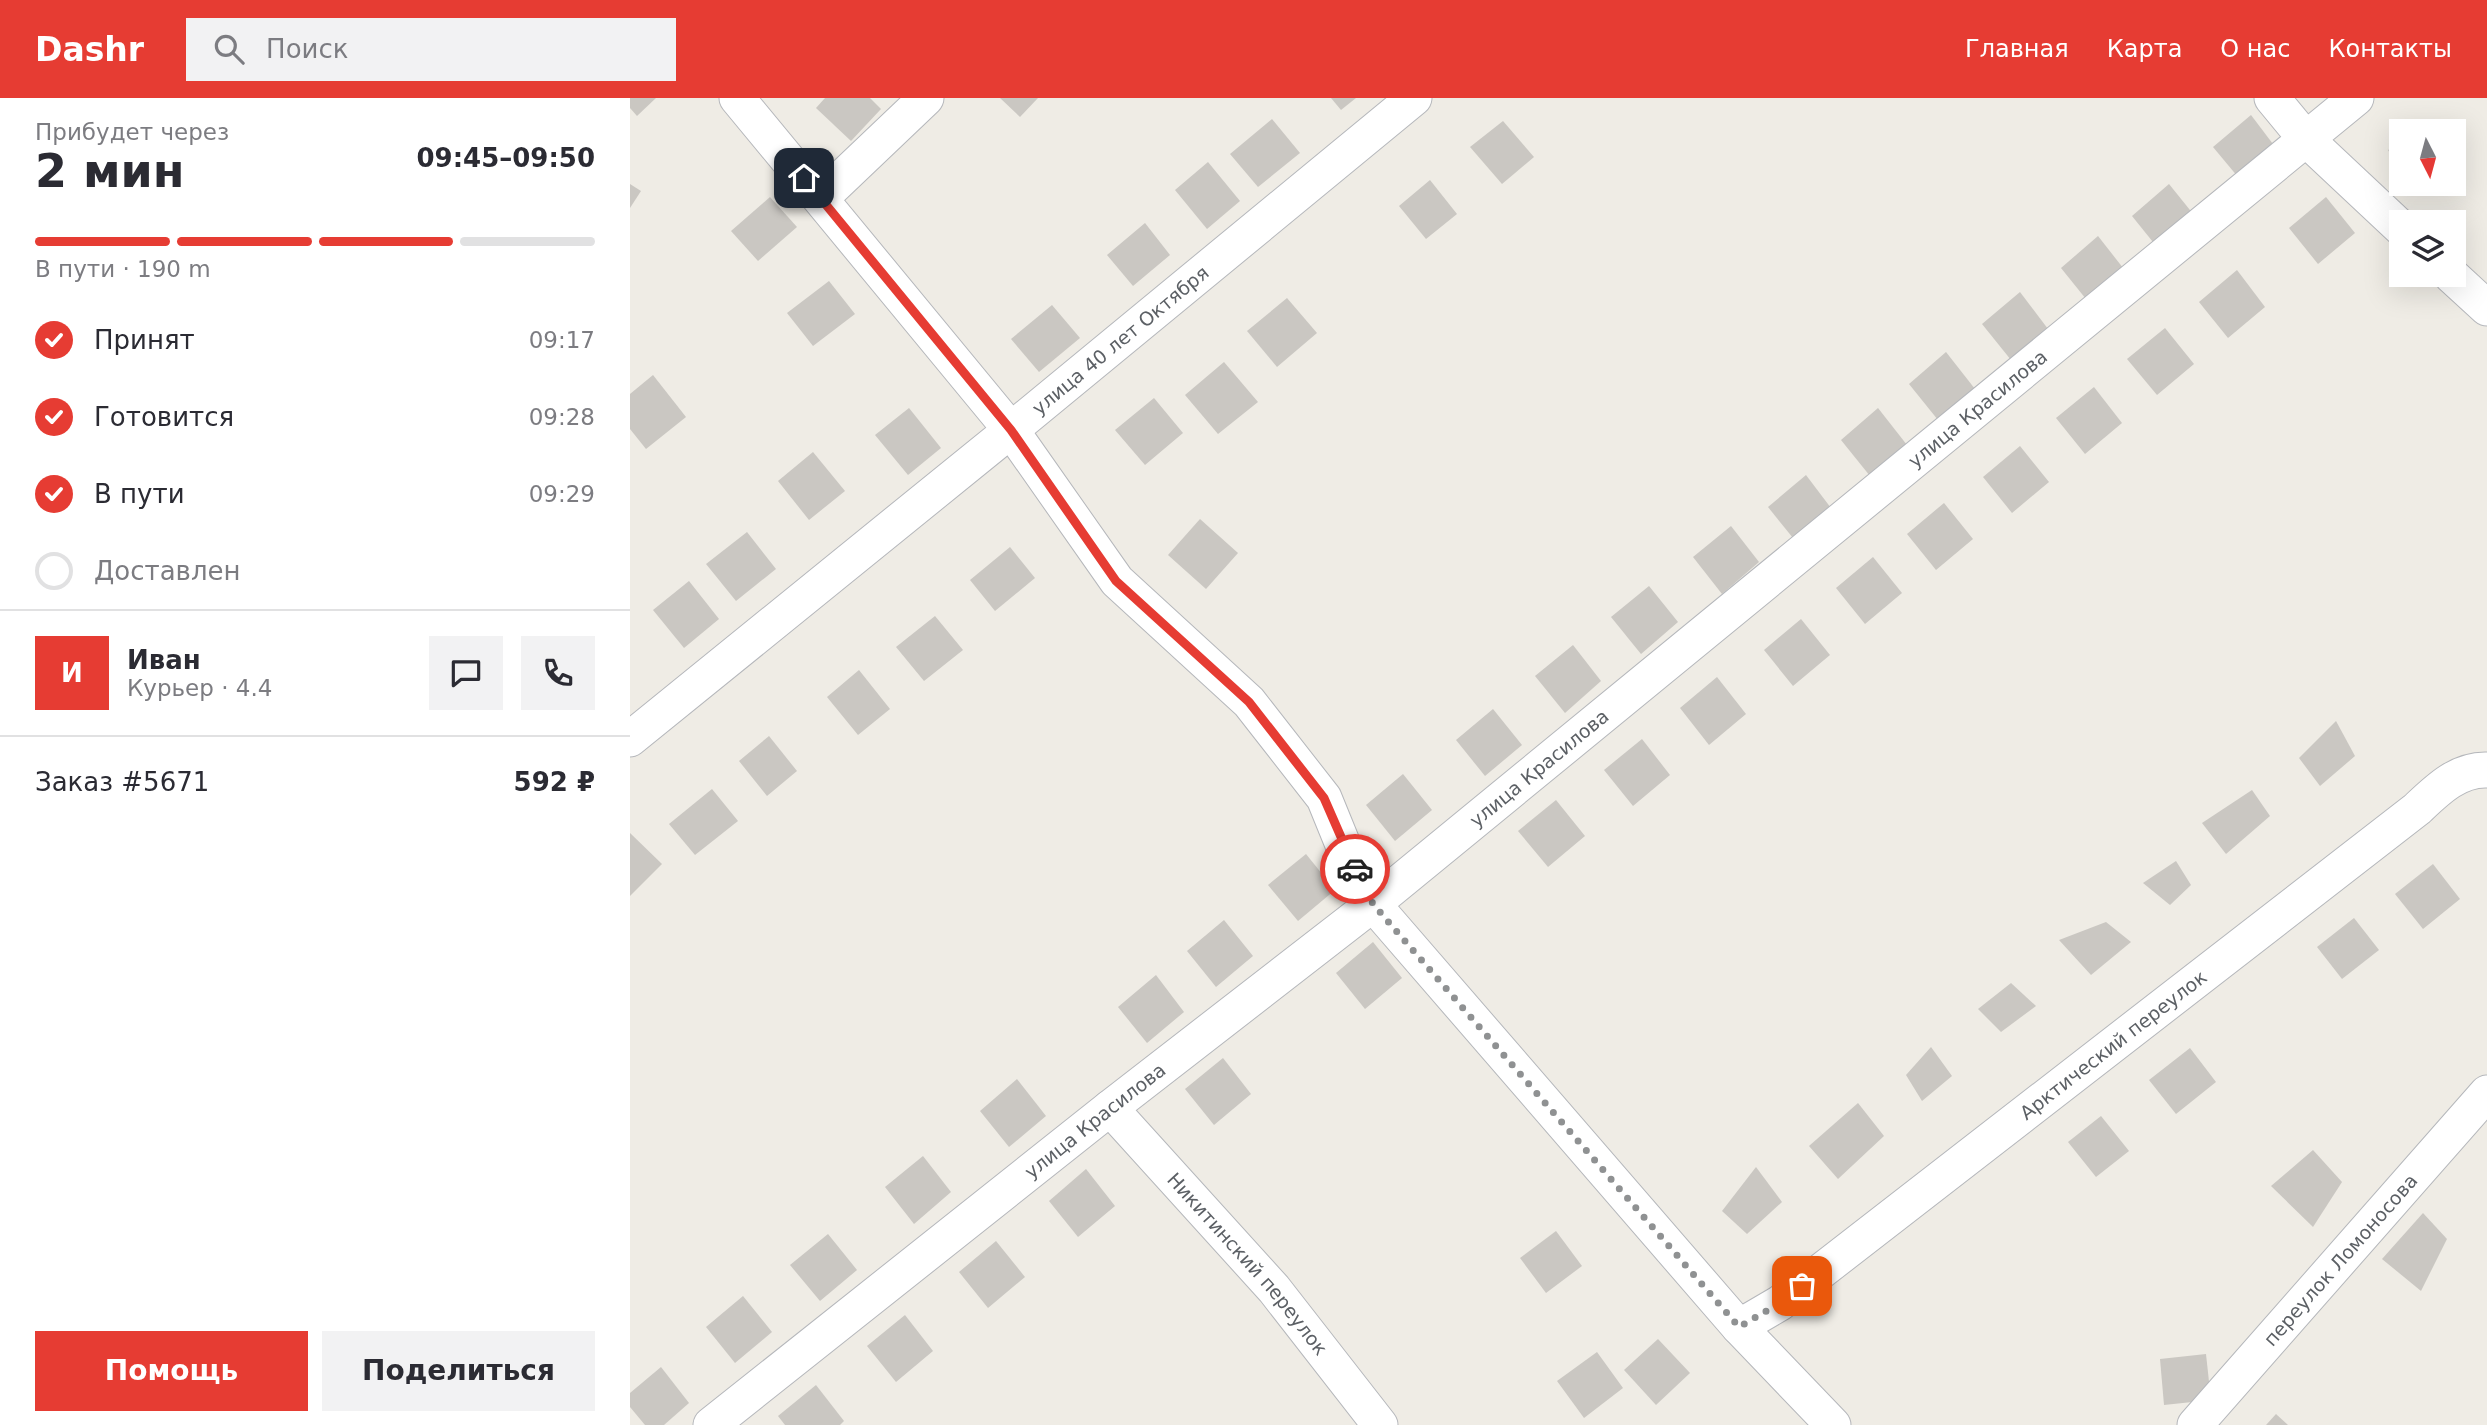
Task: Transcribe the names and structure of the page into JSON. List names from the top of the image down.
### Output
{
  "streets": {
    "street": [
      "улица 40 лет Октября",
      "улица Красилова",
      "Арктический переулок",
      "переулок Ломоносова",
      "Никитинский переулок"
    ]
  },
  "crossings": [
    ["улица Красилова", "Никитинский переулок"]
  ],
  "north": "bottom",
  "page": {
    "header": "Dashr",
    "search": "Поиск",
    "nav": [
      "Главная",
      "Карта",
      "О нас",
      "Контакты"
    ],
    "heading": ["2 мин", "Прибудет через", "09:45–09:50"],
    "panel": [
      "Иван",
      "Курьер · 4.4",
      "Заказ #5671",
      "592 ₽"
    ],
    "bar": "В пути · 190 m",
    "list": [
      ["Принят", "09:17"],
      ["Готовится", "09:28"],
      ["В пути", "09:29"],
      "Доставлен"
    ],
    "round": "И",
    "buttons": ["Помощь", "Поделиться"]
  }
}
